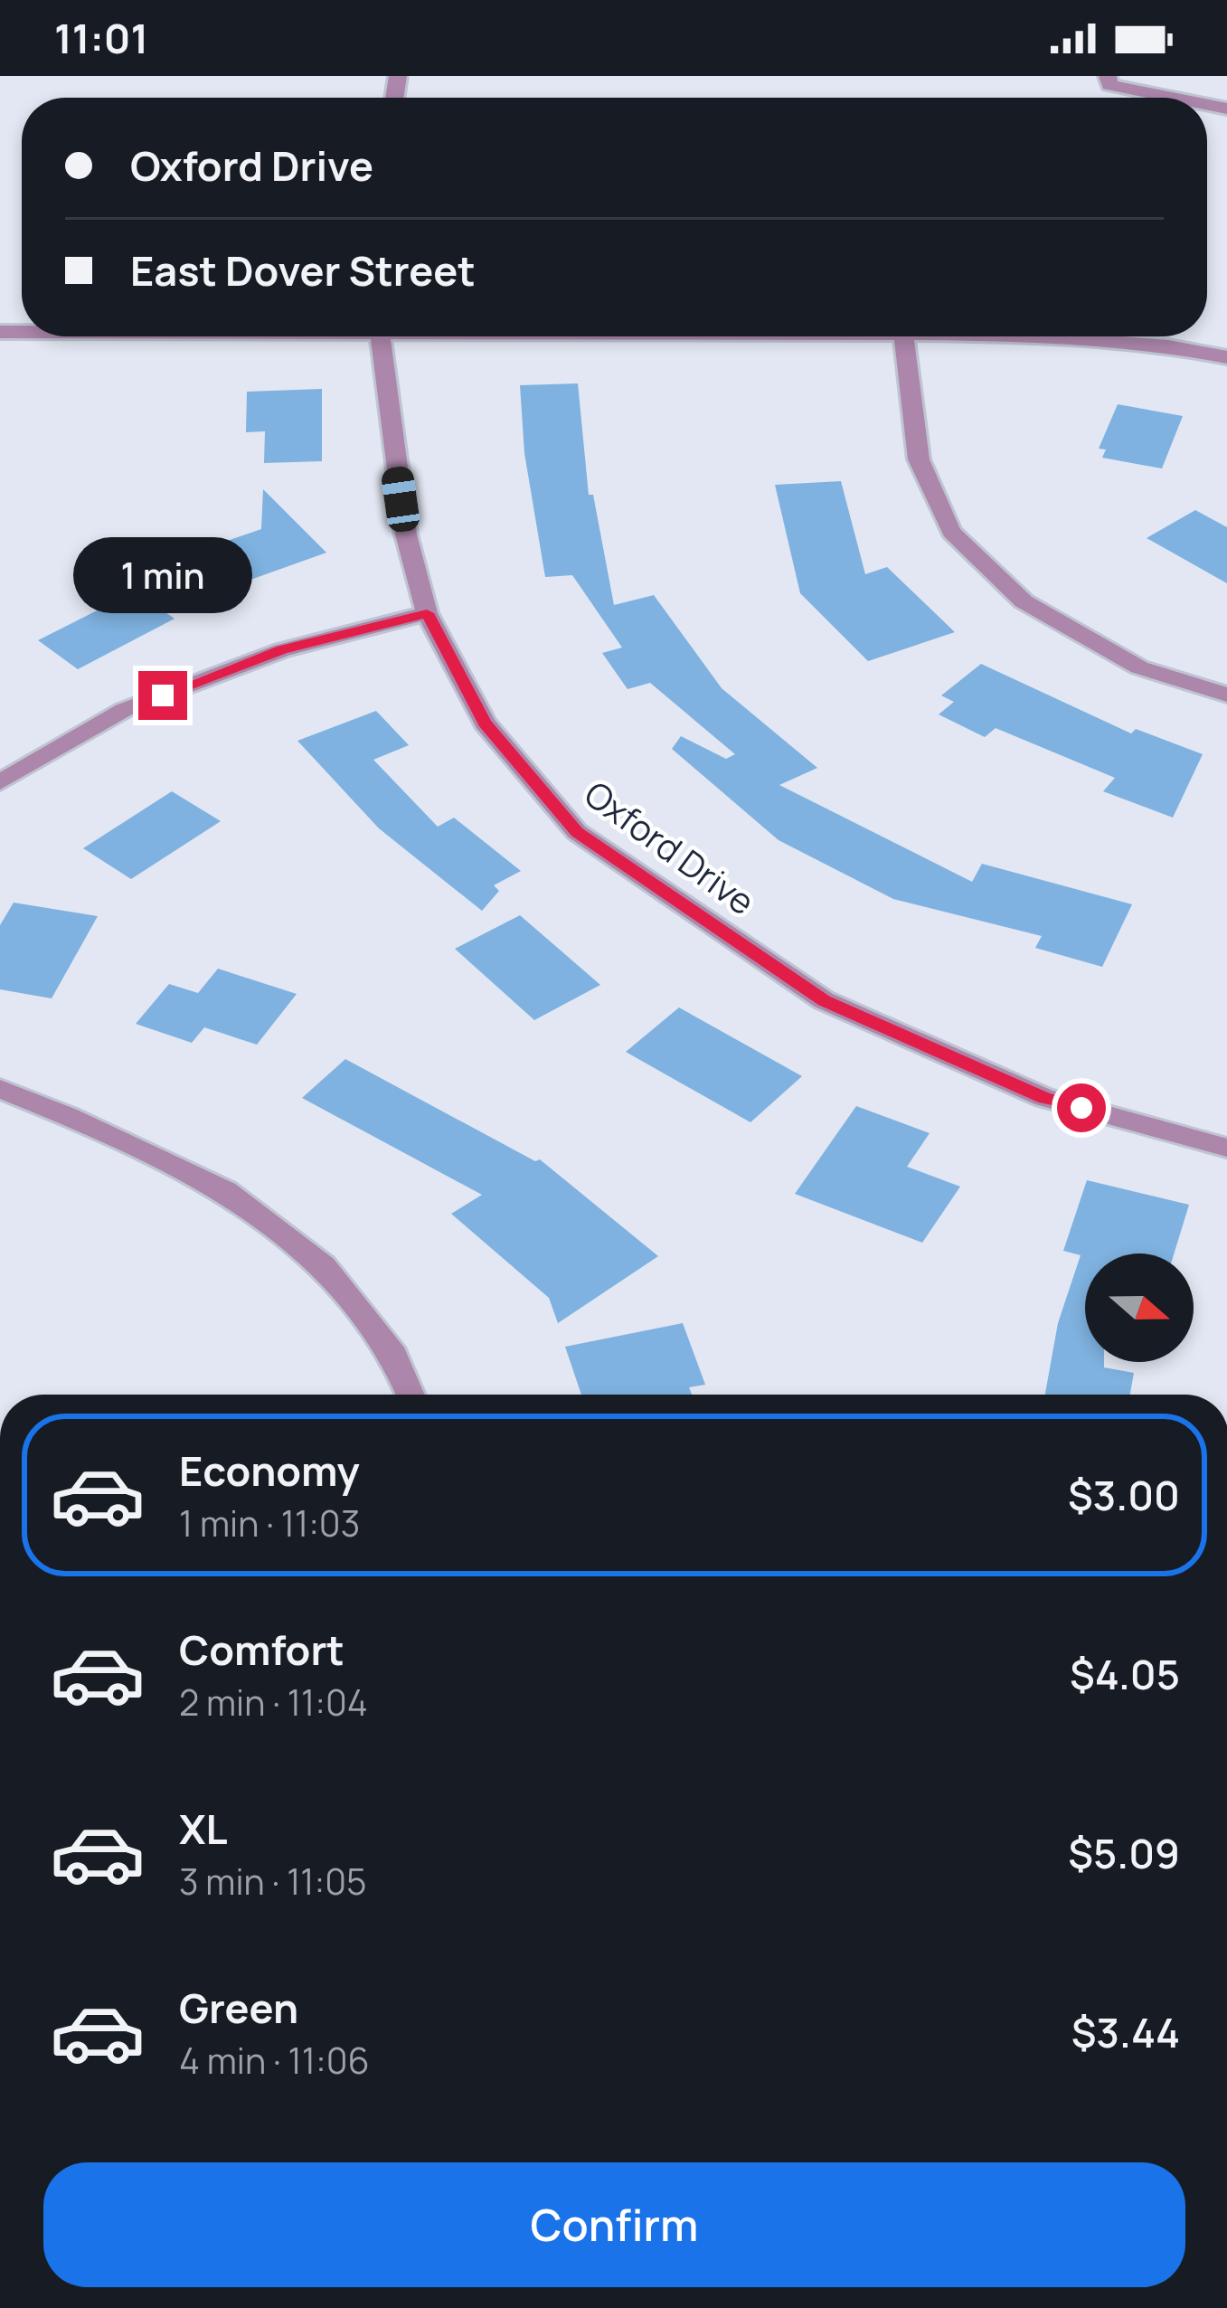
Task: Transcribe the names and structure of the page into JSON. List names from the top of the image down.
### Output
{
  "streets": {
    "street": ["Oxford Drive"]
  },
  "north": "right",
  "page": {
    "status": "11:01",
    "banner": ["Oxford Drive", "East Dover Street"],
    "bubble": "1 min",
    "list": [
      {
        "name": "Economy",
        "note": "1 min · 11:03",
        "value": "$3.00"
      },
      {
        "name": "Comfort",
        "note": "2 min · 11:04",
        "value": "$4.05"
      },
      {
        "name": "XL",
        "note": "3 min · 11:05",
        "value": "$5.09"
      },
      {
        "name": "Green",
        "note": "4 min · 11:06",
        "value": "$3.44"
      }
    ],
    "buttons": "Confirm"
  }
}
